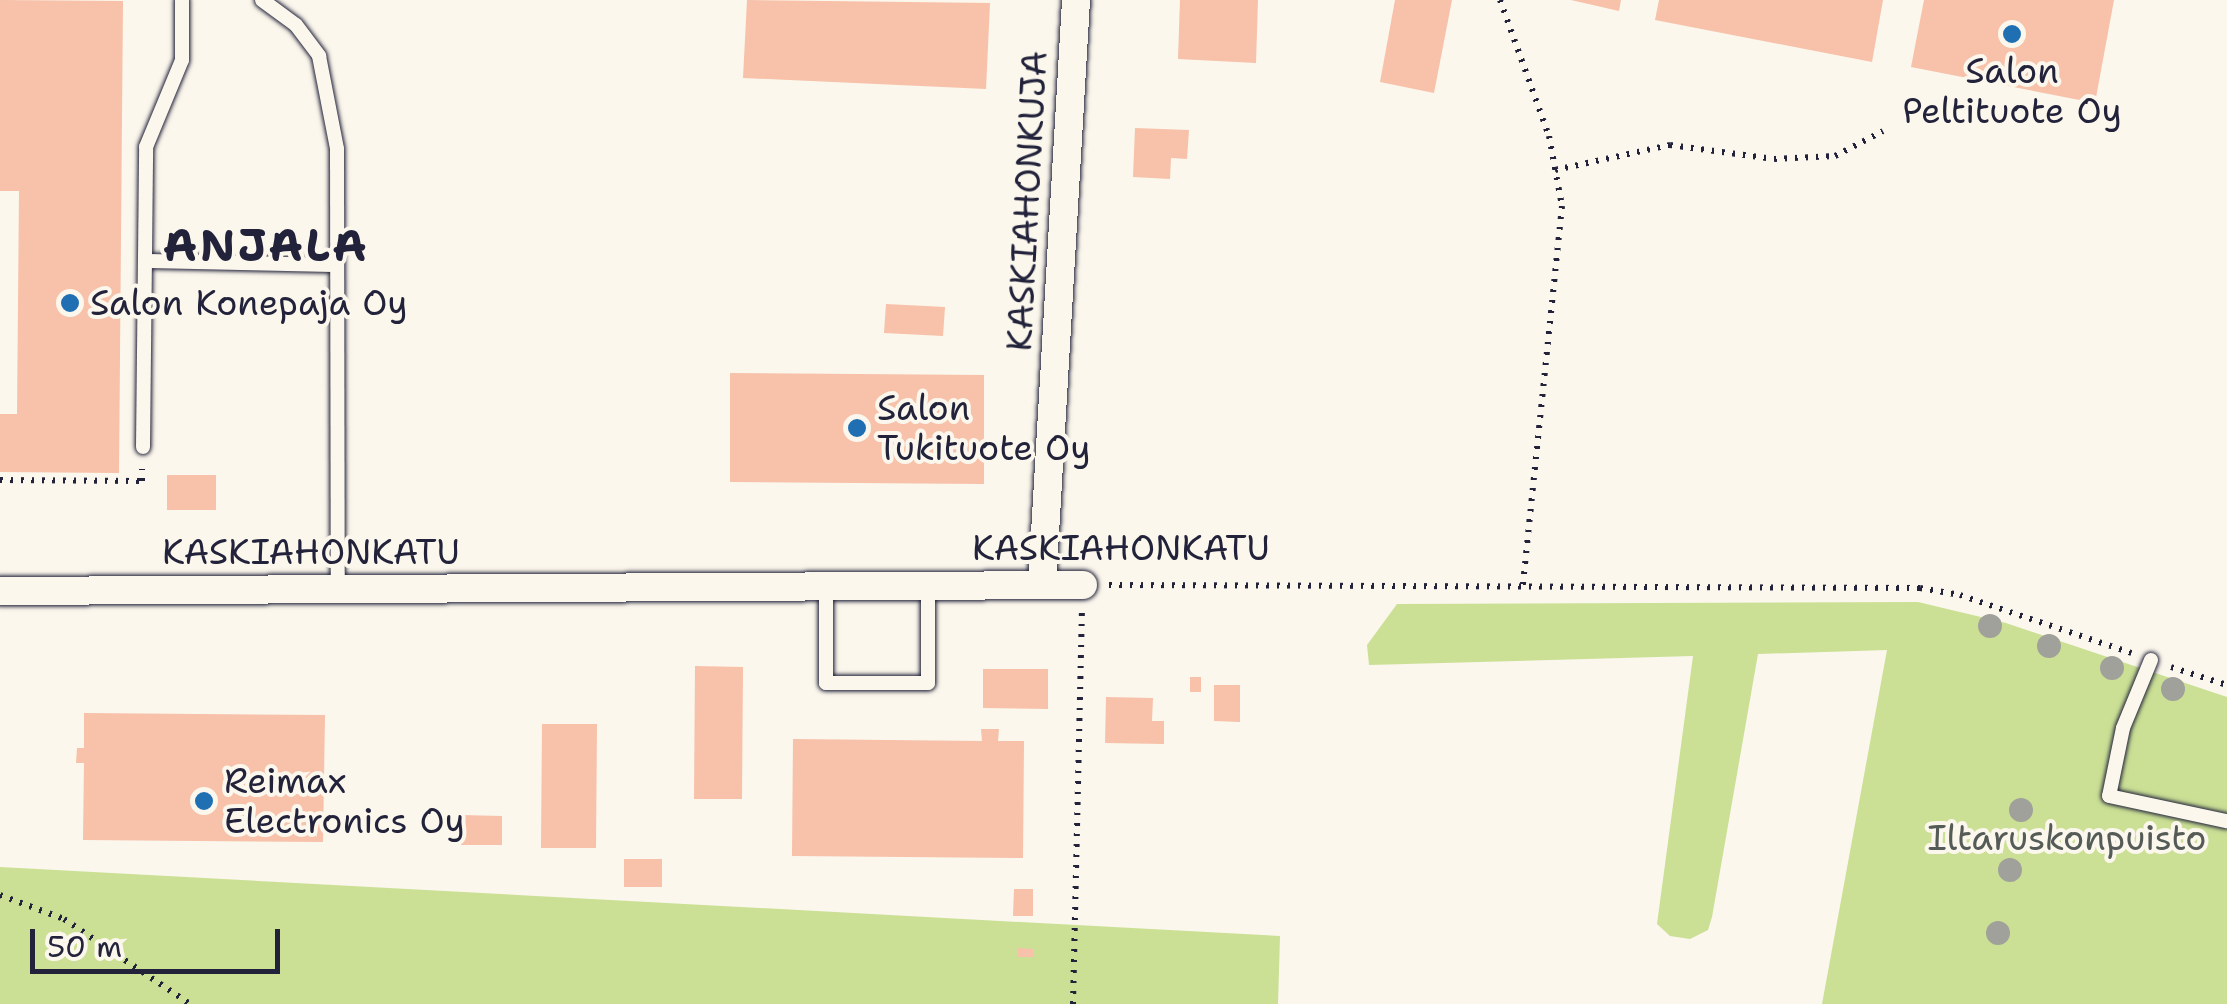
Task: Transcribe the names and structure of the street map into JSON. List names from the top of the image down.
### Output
{
  "streets": {
    "street": ["KASKIAHONKUJA", "KASKIAHONKATU"]
  },
  "crossings": [
    ["KASKIAHONKUJA", "KASKIAHONKATU"]
  ],
  "districts": ["ANJALA"],
  "parks": ["Iltaruskonpuisto"],
  "places": [
    "Salon Peltituote Oy",
    "Salon Konepaja Oy",
    "Salon Tukituote Oy",
    "Reimax Electronics Oy"
  ],
  "scale_bar": "50 m"
}
